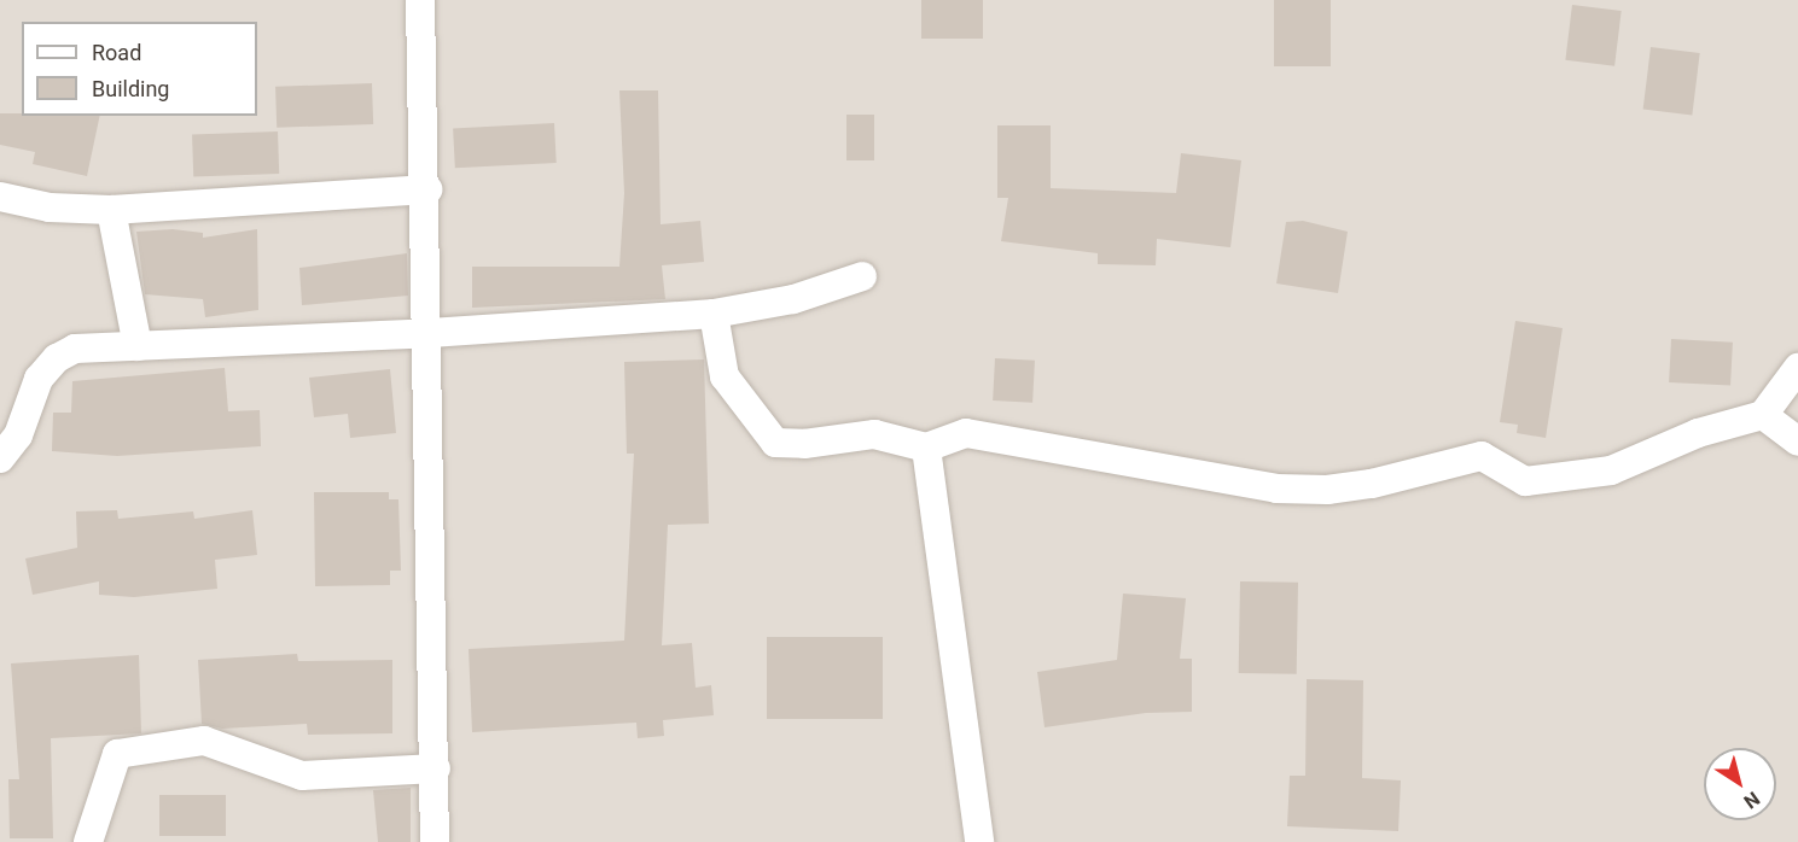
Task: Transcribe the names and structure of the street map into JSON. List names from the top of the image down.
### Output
{
  "legend": ["Road", "Building"],
  "north": "bottom right"
}
